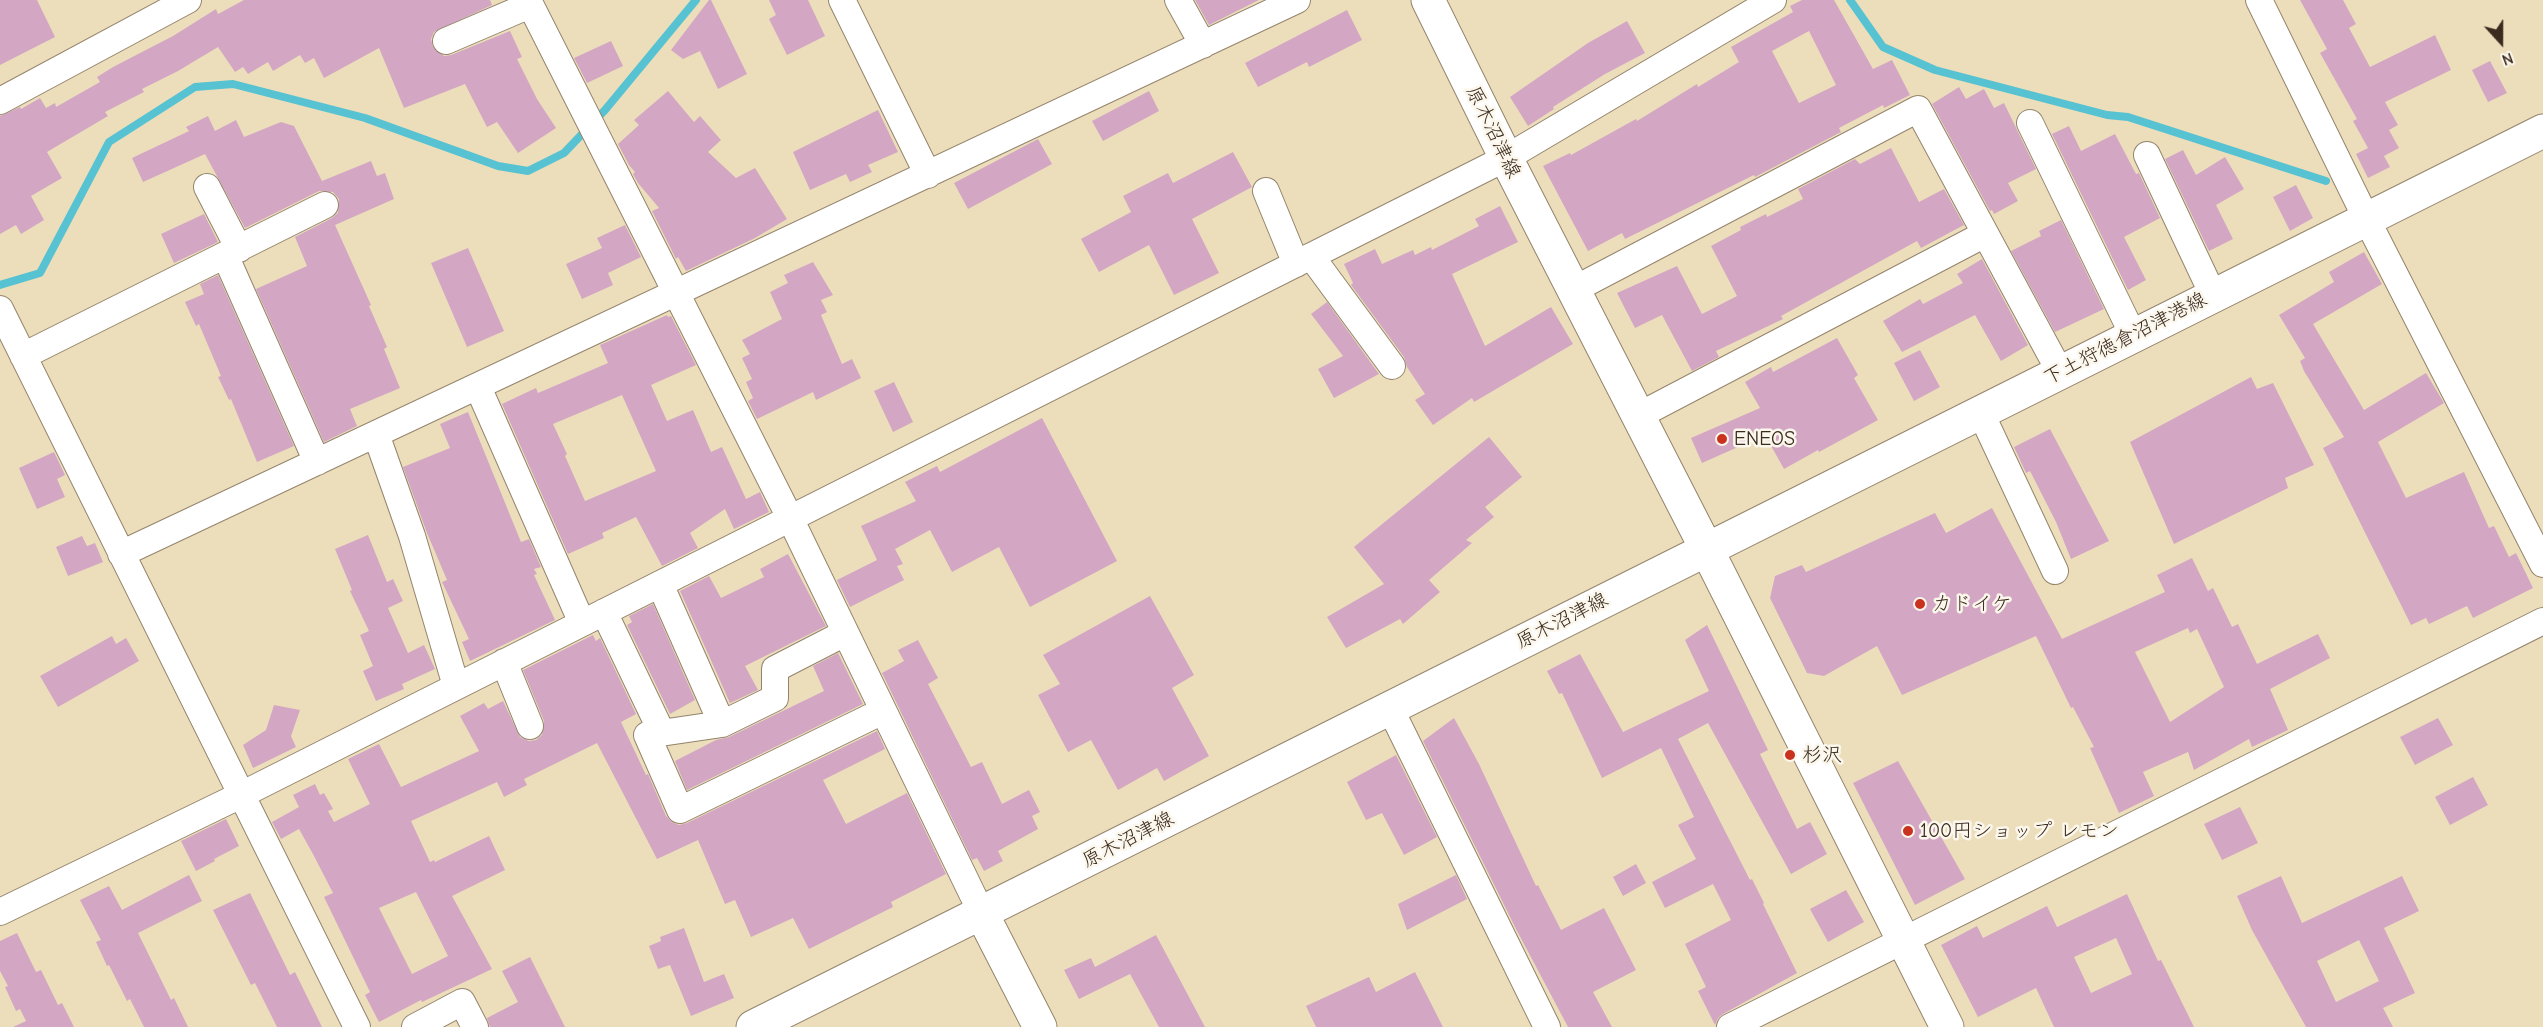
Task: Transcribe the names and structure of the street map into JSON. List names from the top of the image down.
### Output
{
  "streets": {
    "main road": ["原木沼津線", "下土狩徳倉沼津港線"]
  },
  "crossings": [
    ["原木沼津線", "下土狩徳倉沼津港線"]
  ],
  "places": [
    "ENEOS",
    "カドイケ",
    "杉沢",
    "100円ショップ レモン"
  ],
  "north": "bottom"
}
